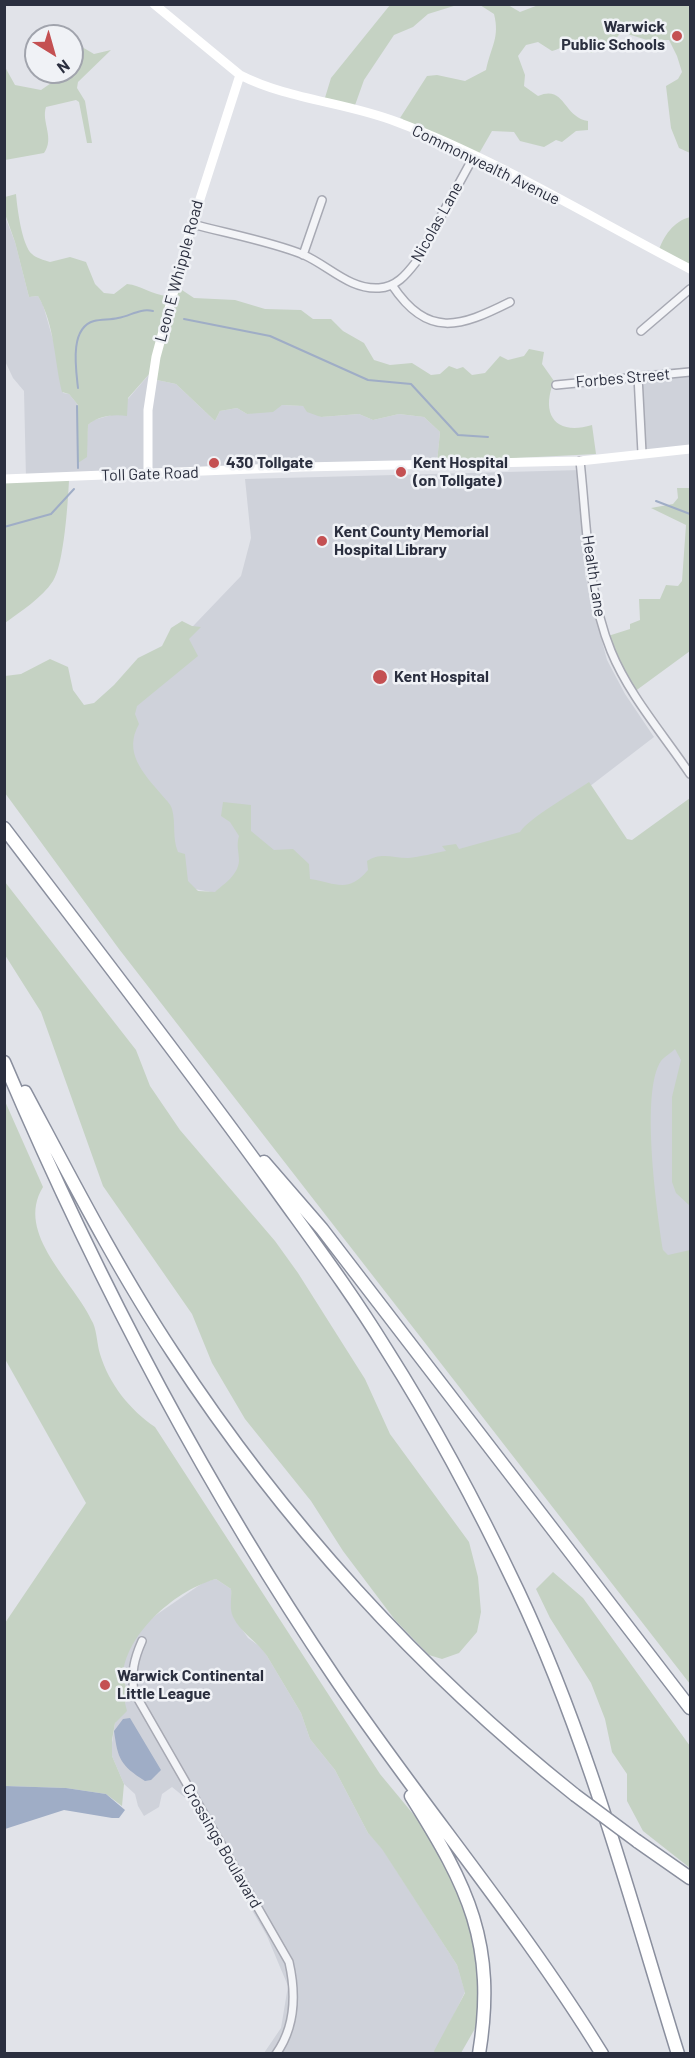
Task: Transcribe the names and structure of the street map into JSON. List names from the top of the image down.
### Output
{
  "streets": {
    "street": [
      "Commonwealth Avenue",
      "Nicolas Lane",
      "Leon E Whipple Road",
      "Forbes Street",
      "Toll Gate Road",
      "Health Lane",
      "Crossings Boulavard"
    ]
  },
  "crossings": [
    ["Commonwealth Avenue", "Nicolas Lane"],
    ["Commonwealth Avenue", "Leon E Whipple Road"],
    ["Leon E Whipple Road", "Toll Gate Road"],
    ["Toll Gate Road", "Health Lane"]
  ],
  "places": [
    "Warwick Public Schools",
    "430 Tollgate",
    "Kent Hospital (on Tollgate)",
    "Kent County Memorial Hospital Library",
    "Kent Hospital",
    "Warwick Continental Little League"
  ],
  "north": "bottom right"
}
